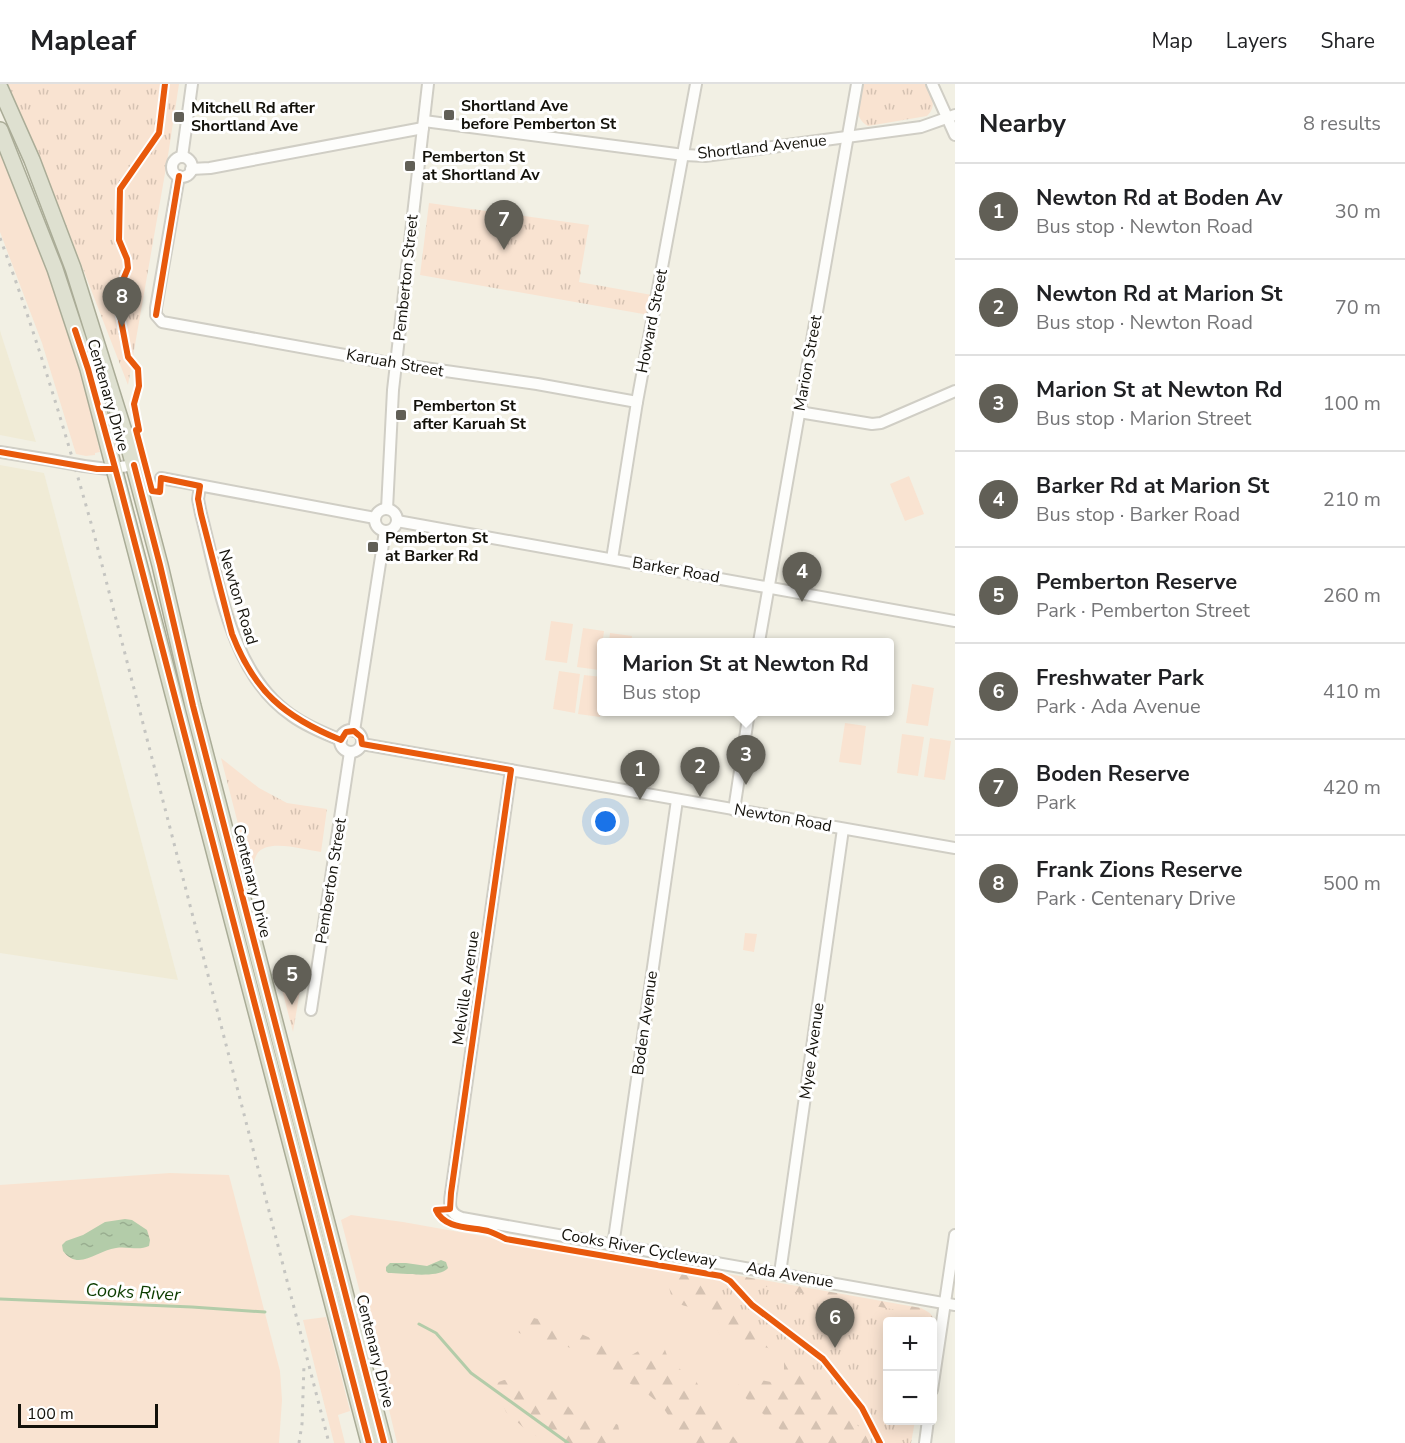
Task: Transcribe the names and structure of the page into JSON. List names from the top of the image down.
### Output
{
  "streets": {
    "highway": ["Centenary Drive"],
    "street": [
      "Shortland Avenue",
      "Pemberton Street",
      "Howard Street",
      "Karuah Street",
      "Marion Street",
      "Barker Road",
      "Newton Road",
      "Melville Avenue",
      "Boden Avenue",
      "Myee Avenue",
      "Ada Avenue"
    ],
    "cycle path": ["Cooks River Cycleway"]
  },
  "crossings": [
    ["Shortland Avenue", "Pemberton Street"],
    ["Shortland Avenue", "Howard Street"],
    ["Shortland Avenue", "Karuah Street"],
    ["Shortland Avenue", "Marion Street"],
    ["Pemberton Street", "Karuah Street"],
    ["Pemberton Street", "Barker Road"],
    ["Pemberton Street", "Newton Road"],
    ["Howard Street", "Karuah Street"],
    ["Howard Street", "Barker Road"],
    ["Marion Street", "Barker Road"],
    ["Newton Road", "Melville Avenue"],
    ["Newton Road", "Boden Avenue"],
    ["Newton Road", "Myee Avenue"],
    ["Melville Avenue", "Ada Avenue"],
    ["Boden Avenue", "Ada Avenue"],
    ["Myee Avenue", "Ada Avenue"]
  ],
  "water": ["Cooks River"],
  "places": {
    "transit": [
      "Shortland Ave before Pemberton St",
      "Mitchell Rd after Shortland Ave",
      "Pemberton St at Shortland Av",
      "Pemberton St after Karuah St",
      "Pemberton St at Barker Rd"
    ]
  },
  "scale_bar": "100 m",
  "page": {
    "header": "Mapleaf",
    "nav": ["Map", "Layers", "Share"],
    "heading": ["Nearby", "8 results"],
    "list": [
      {
        "mark": "1",
        "name": "Newton Rd at Boden Av",
        "note": "Bus stop · Newton Road",
        "value": "30 m"
      },
      {
        "mark": "2",
        "name": "Newton Rd at Marion St",
        "note": "Bus stop · Newton Road",
        "value": "70 m"
      },
      {
        "mark": "3",
        "name": "Marion St at Newton Rd",
        "note": "Bus stop · Marion Street",
        "value": "100 m"
      },
      {
        "mark": "4",
        "name": "Barker Rd at Marion St",
        "note": "Bus stop · Barker Road",
        "value": "210 m"
      },
      {
        "mark": "5",
        "name": "Pemberton Reserve",
        "note": "Park · Pemberton Street",
        "value": "260 m"
      },
      {
        "mark": "6",
        "name": "Freshwater Park",
        "note": "Park · Ada Avenue",
        "value": "410 m"
      },
      {
        "mark": "7",
        "name": "Boden Reserve",
        "note": "Park",
        "value": "420 m"
      },
      {
        "mark": "8",
        "name": "Frank Zions Reserve",
        "note": "Park · Centenary Drive",
        "value": "500 m"
      }
    ],
    "pins": [
      "7",
      "8",
      "4",
      "3",
      "2",
      "1",
      "5",
      "6"
    ],
    "popup": ["Marion St at Newton Rd", "Bus stop"],
    "map_buttons": ["+", "−"],
    "scale": "100 m"
  }
}
